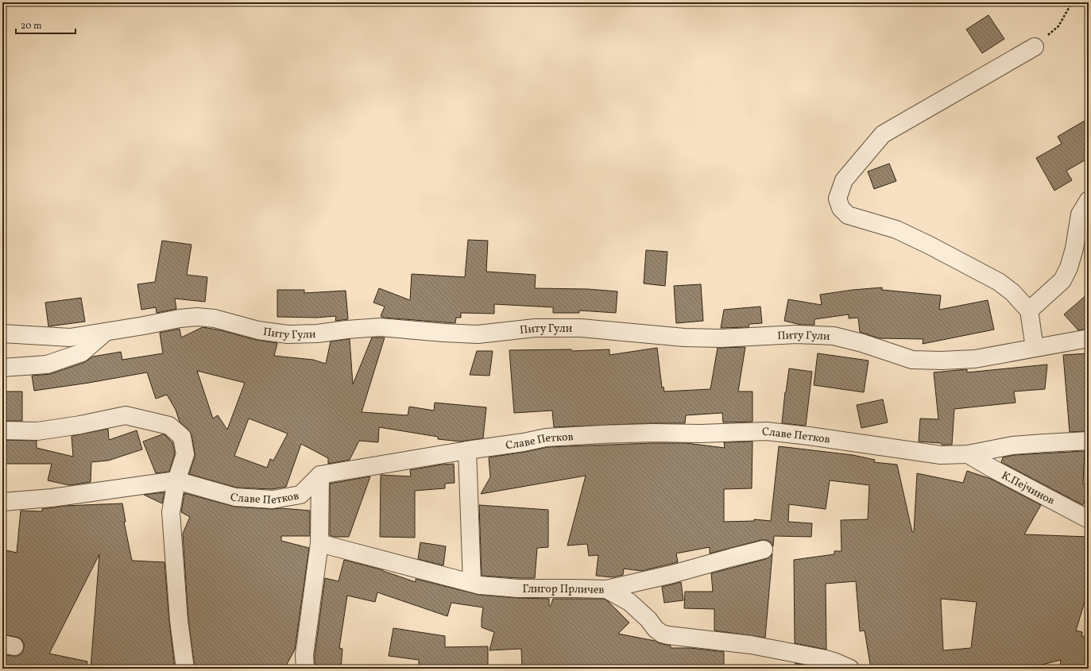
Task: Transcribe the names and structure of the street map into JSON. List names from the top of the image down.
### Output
{
  "streets": {
    "street": [
      "Питу Гули",
      "Славе Петков",
      "К.Пејчинов",
      "Глигор Прличев"
    ]
  },
  "crossings": [
    ["Славе Петков", "К.Пејчинов"]
  ],
  "scale_bar": "20 m"
}
